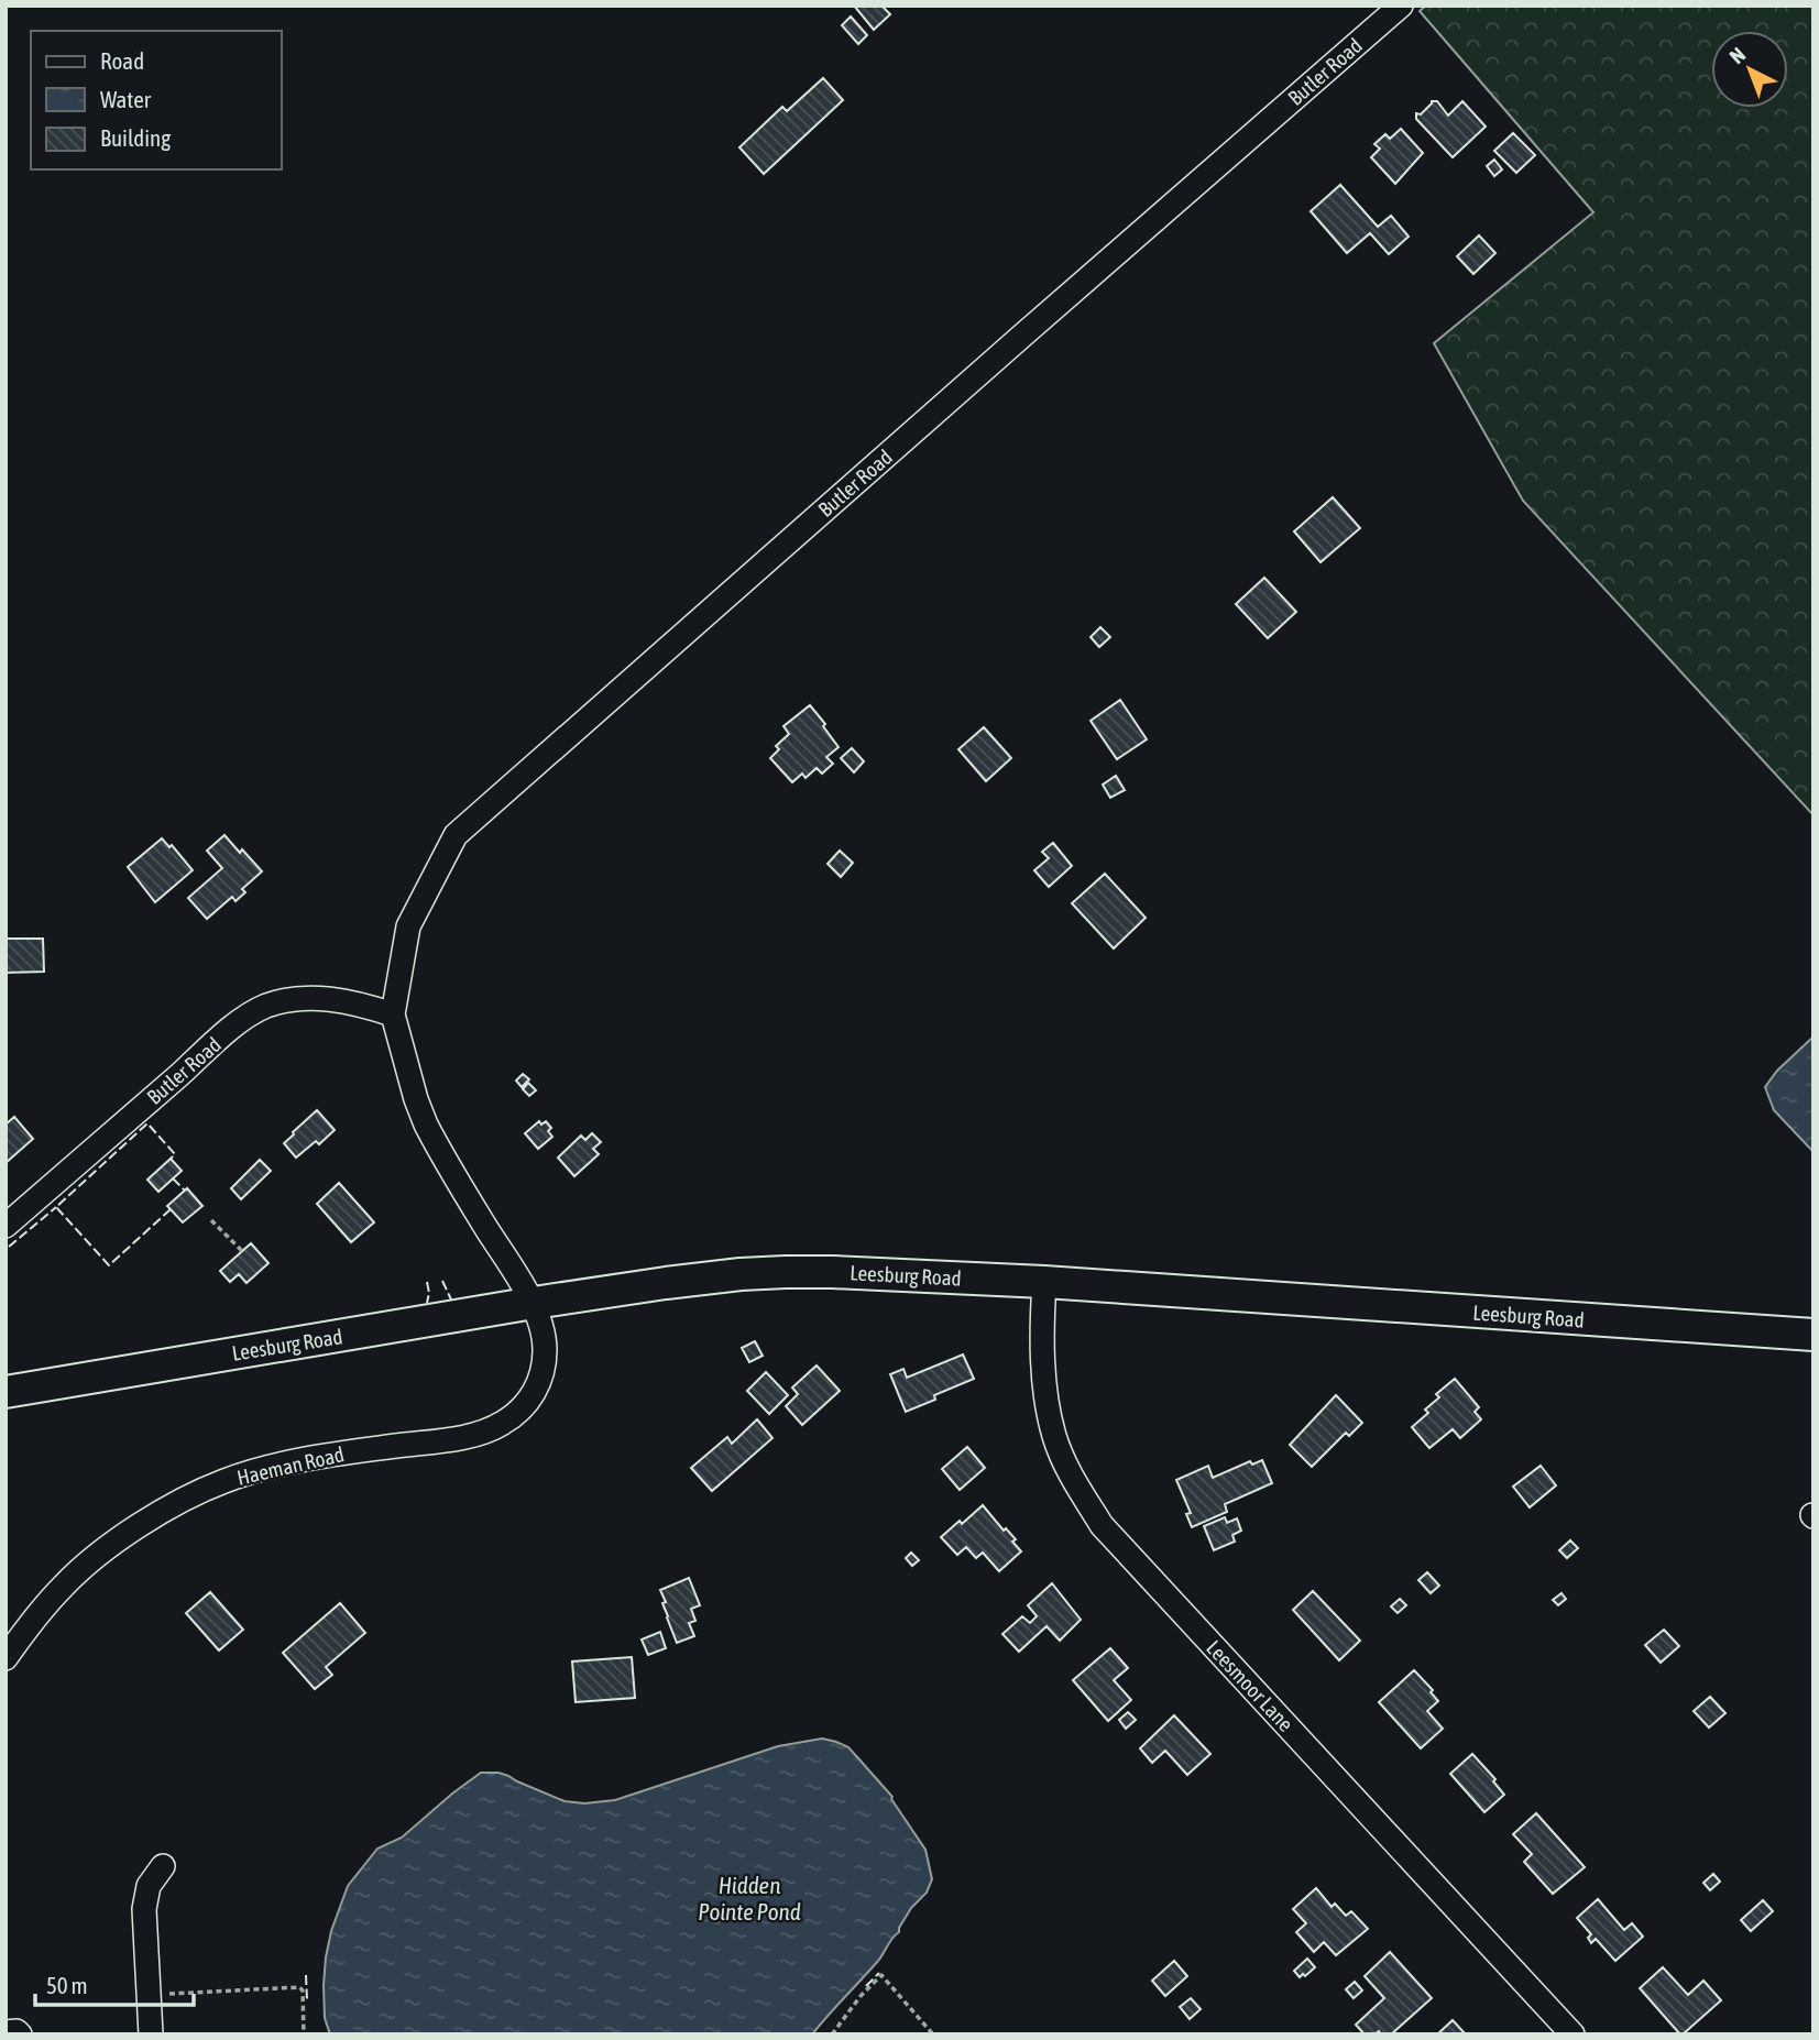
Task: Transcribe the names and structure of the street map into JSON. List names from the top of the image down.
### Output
{
  "streets": {
    "main road": ["Leesburg Road"],
    "street": ["Butler Road", "Haeman Road", "Leesmoor Lane"]
  },
  "crossings": [
    ["Butler Road", "Leesburg Road"],
    ["Butler Road", "Haeman Road"],
    ["Leesburg Road", "Haeman Road"],
    ["Leesburg Road", "Leesmoor Lane"]
  ],
  "water": ["Hidden Pointe Pond"],
  "legend": ["Road", "Water", "Building"],
  "scale_bar": "50 m",
  "north": "top left"
}
